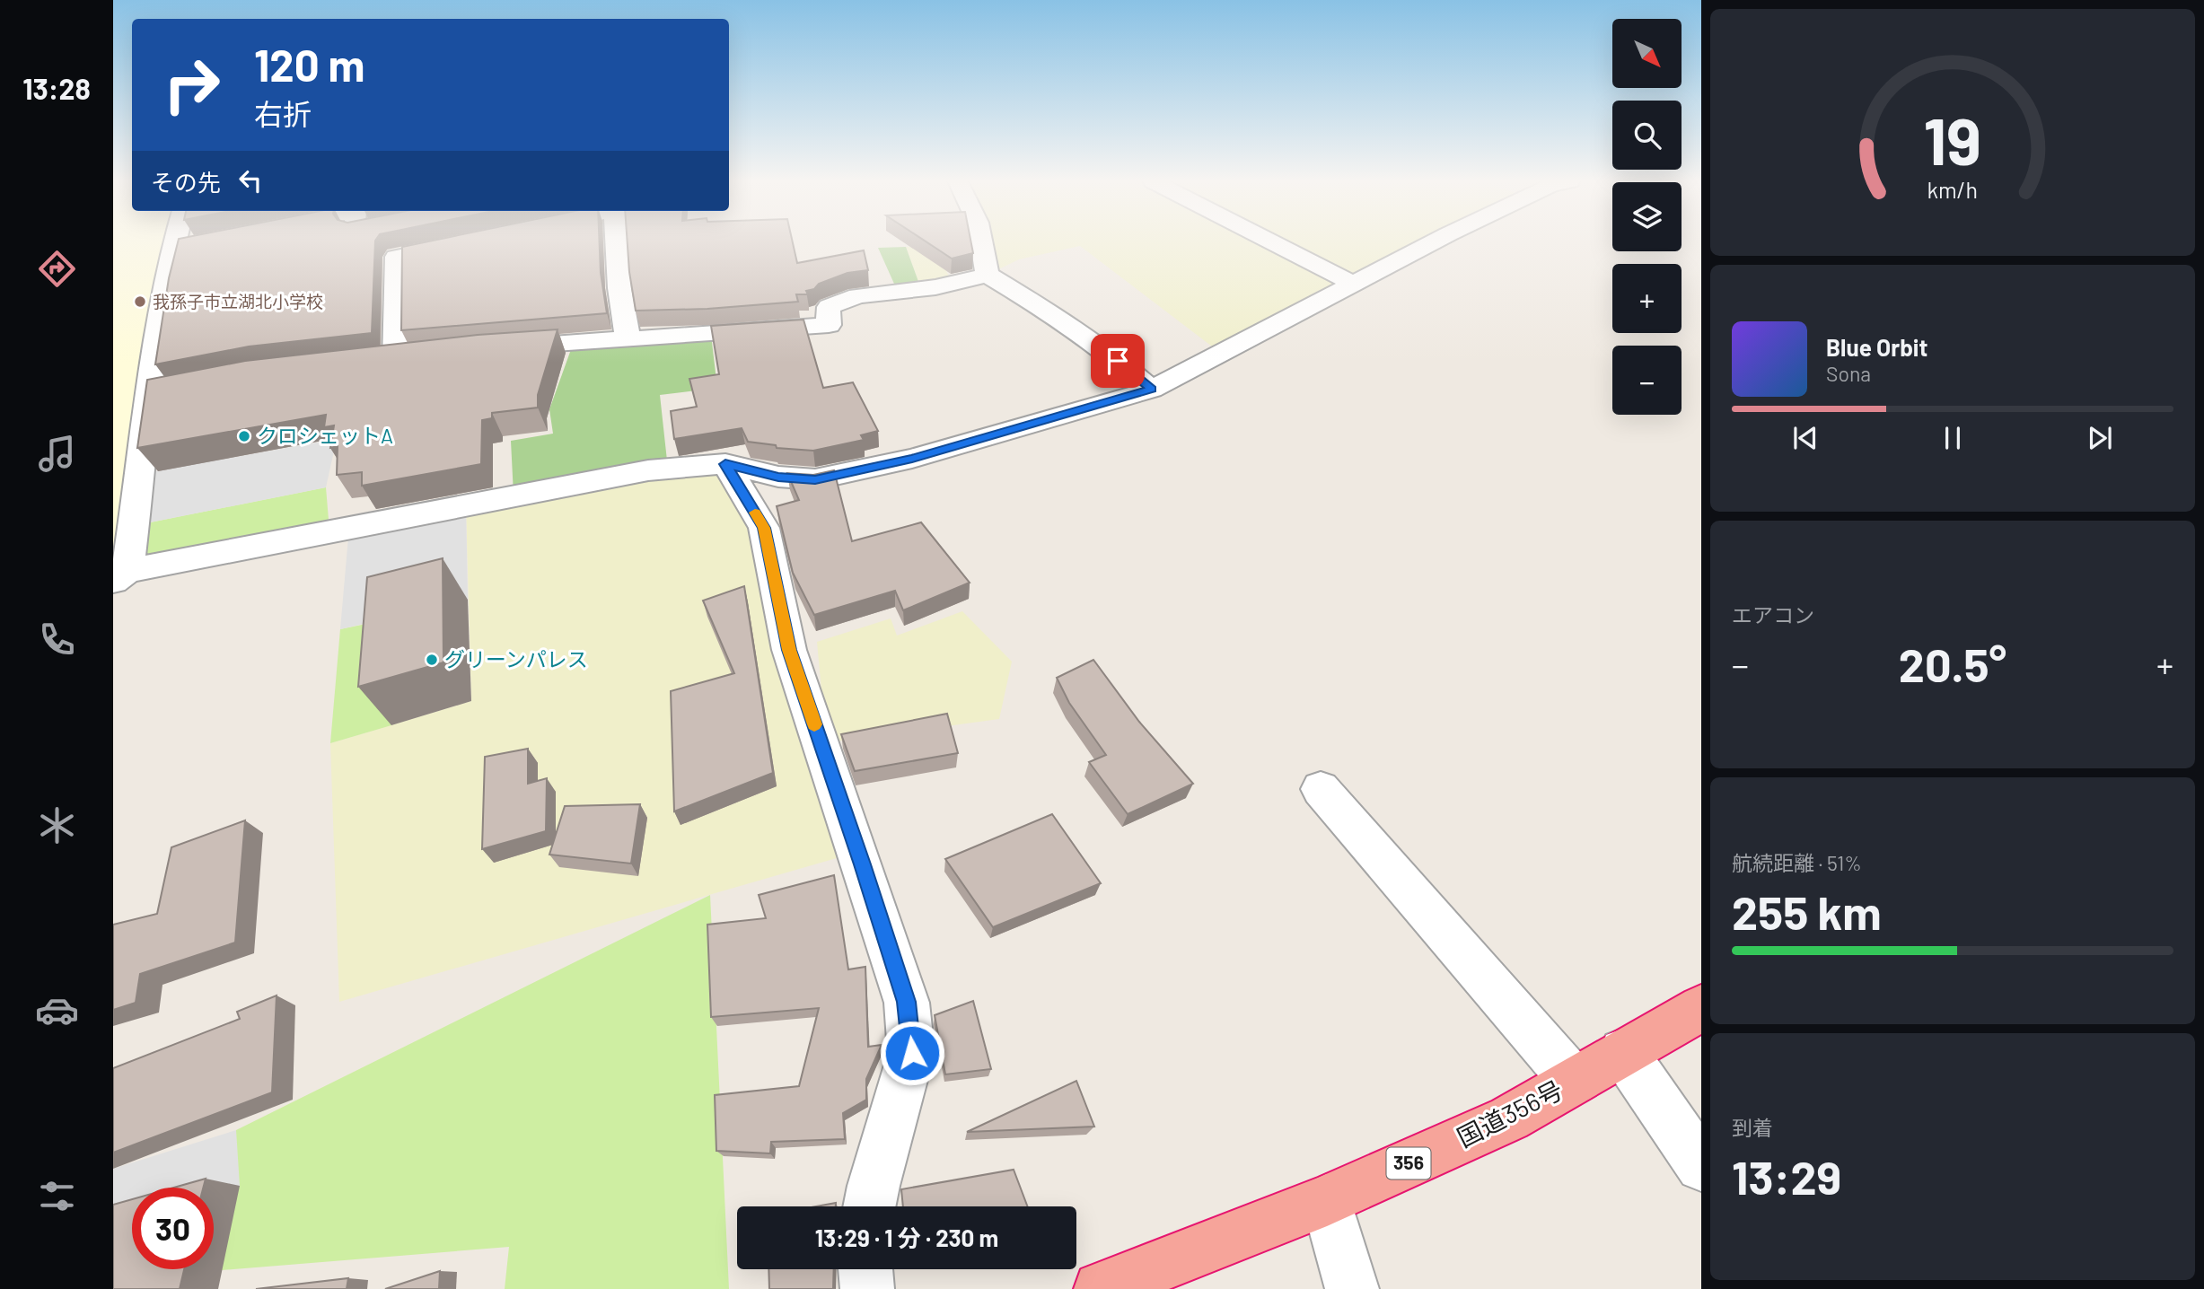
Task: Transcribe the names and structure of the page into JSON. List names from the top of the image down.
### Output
{
  "streets": {
    "highway": ["国道356号", "356"]
  },
  "places": ["我孫子市立湖北小学校", "クロシェットA", "グリーンパレス"],
  "north": "bottom right",
  "page": {
    "tabs": "13:28",
    "map_buttons": ["+", "−"],
    "turn": ["120 m", "右折"],
    "then": "その先",
    "song": ["Blue Orbit", "Sona"],
    "tile": [
      "エアコン",
      ["航続距離 · 51%", "255 km"],
      ["到着", "13:29"]
    ],
    "heat": ["−", "20.5°", "+"],
    "limit": "30",
    "trip": "13:29 · 1 分 · 230 m",
    "gauge": ["19", "km/h"]
  }
}
